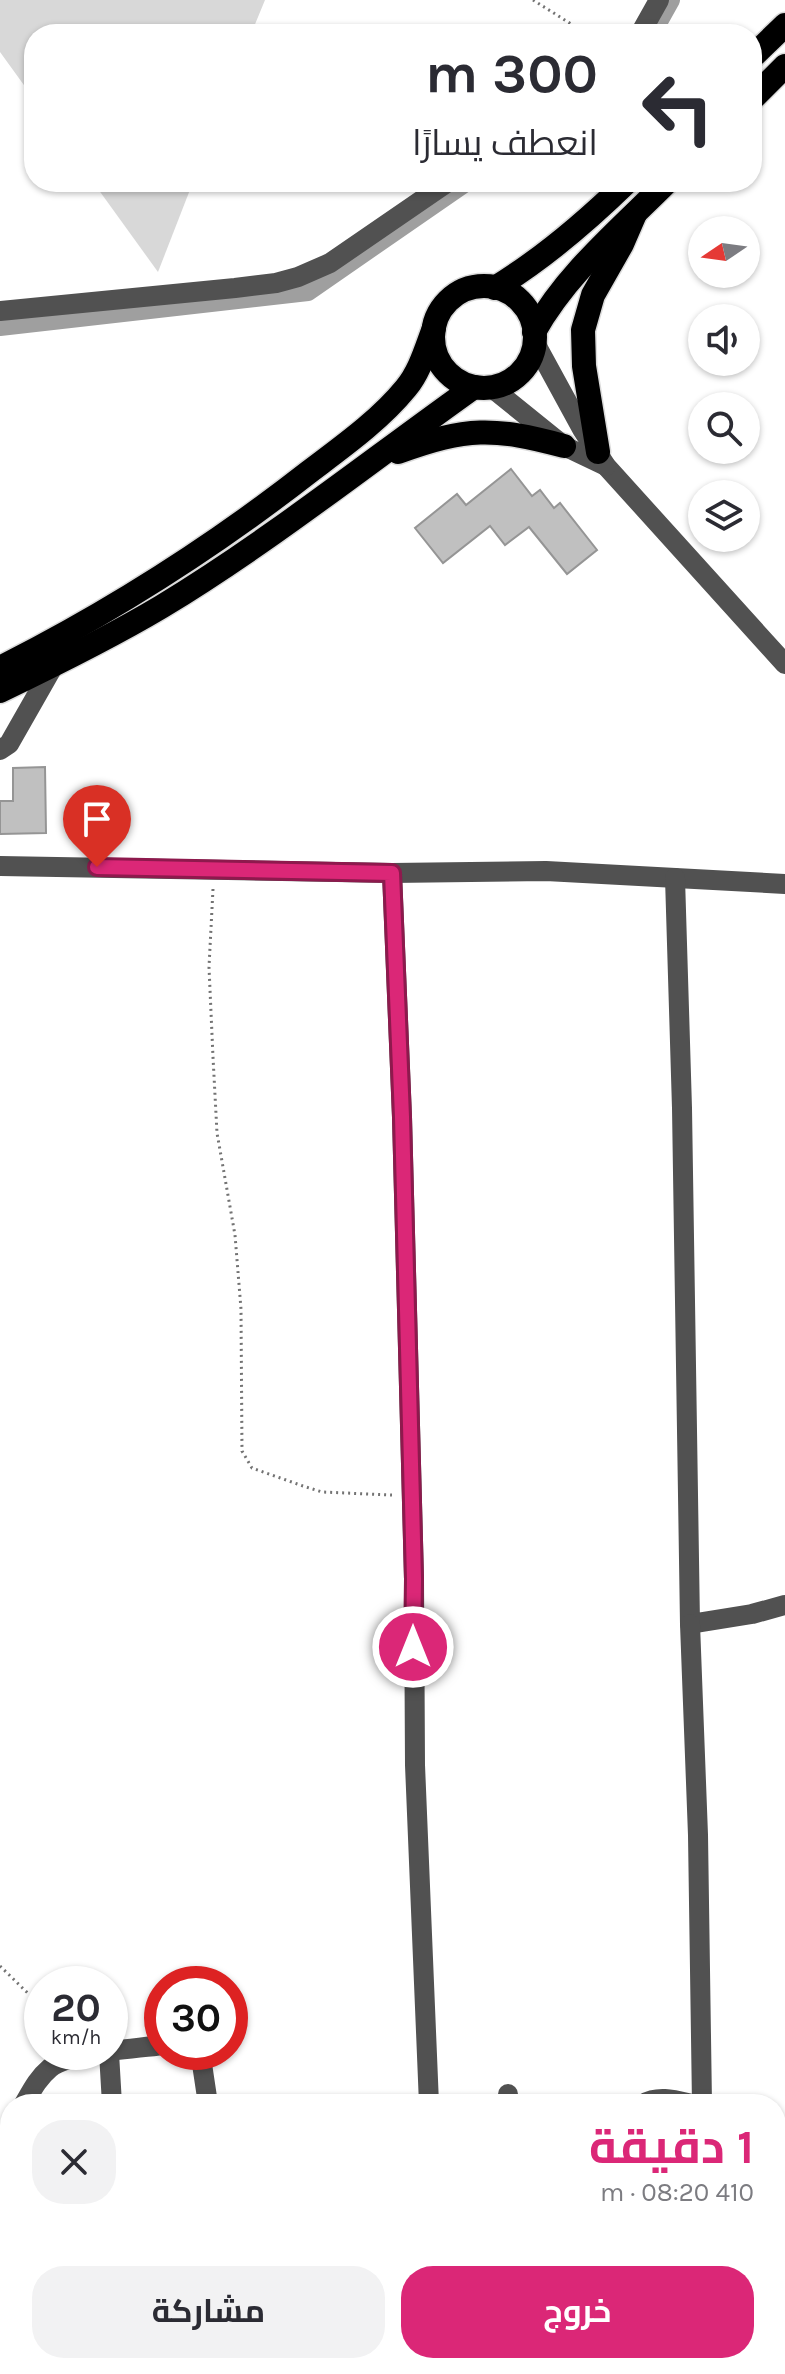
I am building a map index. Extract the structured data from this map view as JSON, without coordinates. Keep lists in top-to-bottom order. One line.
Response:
{"north":"left","page":{"turn":["300 m","انعطف يسارًا"],"speed":"20 km/h","limit":"30","heading":["1 دقيقة","410 m · 08:20"],"buttons":["خروج","مشاركة"]}}
